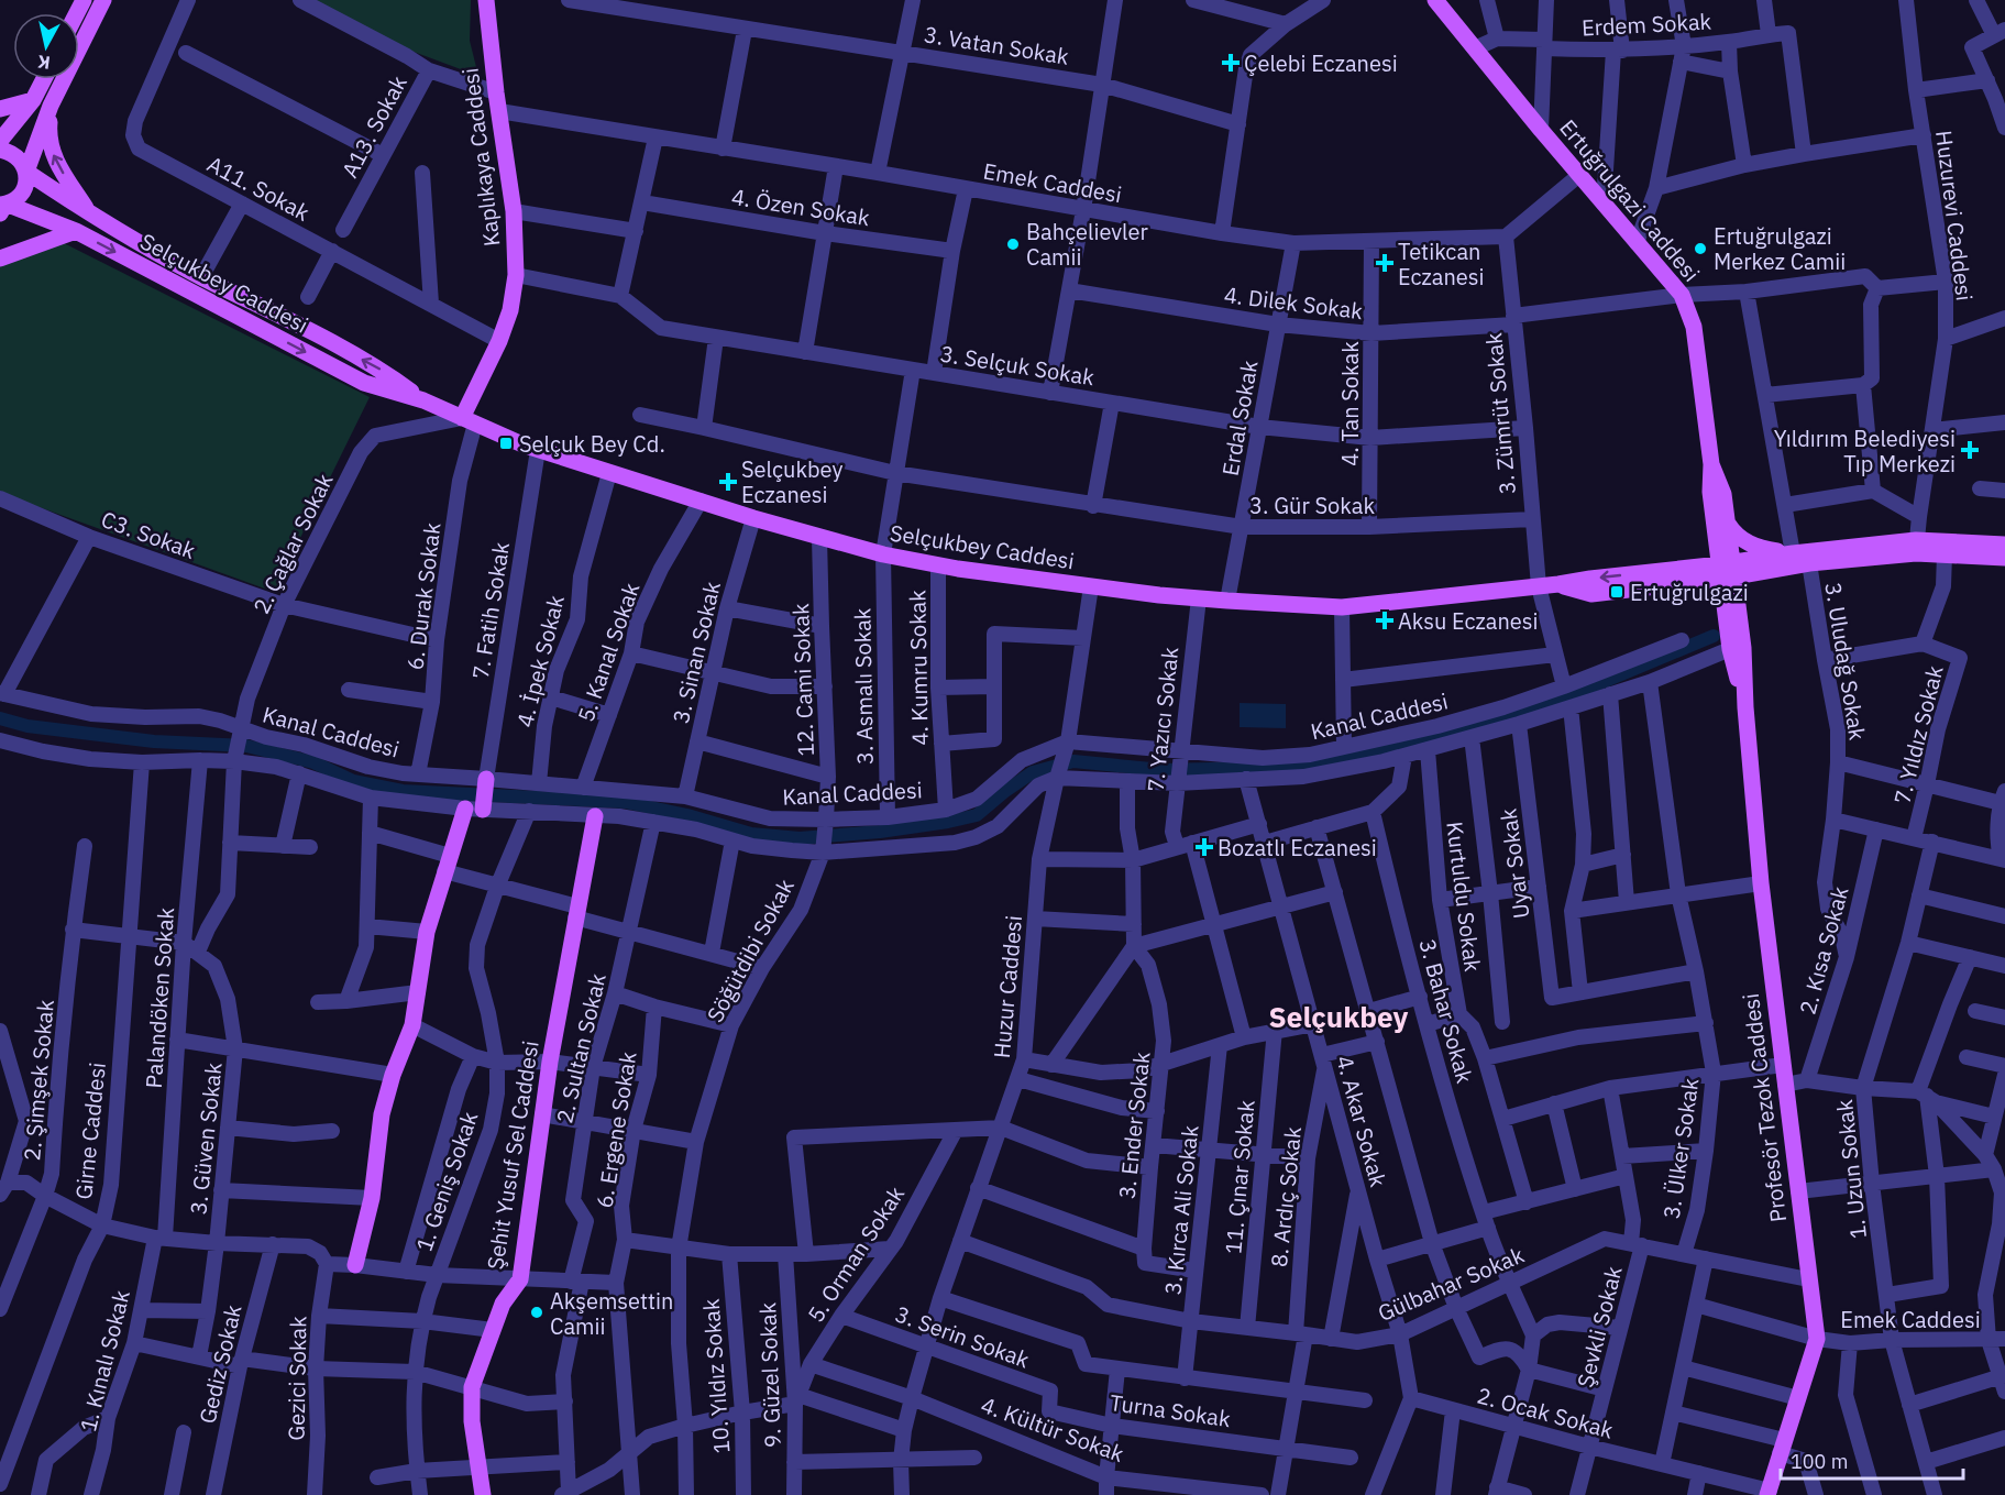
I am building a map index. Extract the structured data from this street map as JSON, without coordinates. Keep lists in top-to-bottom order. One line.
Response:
{"streets":{"main road":["Kaplıkaya Caddesi","Ertuğrulgazi Caddesi","Selçukbey Caddesi","Profesör Tezok Caddesi","Şehit Yusuf Sel Caddesi"],"street":["Erdem Sokak","3. Vatan Sokak","A13. Sokak","Emek Caddesi","A11. Sokak","4. Özen Sokak","Huzurevi Caddesi","4. Dilek Sokak","3. Selçuk Sokak","4. Tan Sokak","3. Zümrüt Sokak","Erdal Sokak","3. Gür Sokak","C3. Sokak","2. Çağlar Sokak","6. Durak Sokak","7. Fatih Sokak","5. Kanal Sokak","3. Sinan Sokak","4. İpek Sokak","3. Uludağ Sokak","4. Kumru Sokak","12. Cami Sokak","3. Asmalı Sokak","Kanal Caddesi","7. Yazıcı Sokak","7. Yıldız Sokak","Uyar Sokak","Kurtuldu Sokak","Söğütdibi Sokak","2. Kısa Sokak","Huzur Caddesi","Palandöken Sokak","3. Bahar Sokak","2. Sultan Sokak","2. Şimşek Sokak","4. Akar Sokak","3. Ender Sokak","6. Ergene Sokak","Girne Caddesi","3. Güven Sokak","3. Ülker Sokak","1. Uzun Sokak","11. Çınar Sokak","1. Geniş Sokak","8. Ardıç Sokak","3. Kırca Ali Sokak","5. Orman Sokak","Gülbahar Sokak","Şevkli Sokak","3. Serin Sokak","1. Kınalı Sokak","Gediz Sokak","9. Güzel Sokak","10. Yıldız Sokak","Gezici Sokak","Turna Sokak","2. Ocak Sokak","4. Kültür Sokak"]},"crossings":[["Erdem Sokak","Ertuğrulgazi Caddesi"],["A13. Sokak","Kaplıkaya Caddesi"],["Kaplıkaya Caddesi","Emek Caddesi"],["Kaplıkaya Caddesi","A11. Sokak"],["Kaplıkaya Caddesi","Selçukbey Caddesi"],["Kaplıkaya Caddesi","3. Selçuk Sokak"],["Kaplıkaya Caddesi","2. Çağlar Sokak"],["Kaplıkaya Caddesi","6. Durak Sokak"],["Emek Caddesi","4. Tan Sokak"],["Emek Caddesi","3. Zümrüt Sokak"],["Emek Caddesi","Erdal Sokak"],["Emek Caddesi","Profesör Tezok Caddesi"],["Emek Caddesi","1. Uzun Sokak"],["Ertuğrulgazi Caddesi","Selçukbey Caddesi"],["Ertuğrulgazi Caddesi","4. Dilek Sokak"],["Selçukbey Caddesi","3. Zümrüt Sokak"],["Selçukbey Caddesi","Erdal Sokak"],["Selçukbey Caddesi","2. Çağlar Sokak"],["Selçukbey Caddesi","6. Durak Sokak"],["Selçukbey Caddesi","7. Fatih Sokak"],["Selçukbey Caddesi","5. Kanal Sokak"],["Selçukbey Caddesi","3. Sinan Sokak"],["Selçukbey Caddesi","4. İpek Sokak"],["Selçukbey Caddesi","4. Kumru Sokak"],["Selçukbey Caddesi","12. Cami Sokak"],["Selçukbey Caddesi","3. Asmalı Sokak"],["Selçukbey Caddesi","7. Yazıcı Sokak"],["Selçukbey Caddesi","Huzur Caddesi"],["4. Dilek Sokak","4. Tan Sokak"],["4. Dilek Sokak","3. Zümrüt Sokak"],["4. Dilek Sokak","Erdal Sokak"],["3. Selçuk Sokak","4. Tan Sokak"],["3. Selçuk Sokak","3. Zümrüt Sokak"],["3. Selçuk Sokak","Erdal Sokak"],["3. Selçuk Sokak","3. Asmalı Sokak"],["4. Tan Sokak","3. Gür Sokak"],["3. Zümrüt Sokak","3. Gür Sokak"],["3. Zümrüt Sokak","Kanal Caddesi"],["Erdal Sokak","3. Gür Sokak"],["3. Gür Sokak","3. Asmalı Sokak"],["C3. Sokak","2. Çağlar Sokak"],["C3. Sokak","6. Durak Sokak"],["2. Çağlar Sokak","6. Durak Sokak"],["2. Çağlar Sokak","Kanal Caddesi"],["2. Çağlar Sokak","3. Güven Sokak"],["6. Durak Sokak","Kanal Caddesi"],["7. Fatih Sokak","Kanal Caddesi"],["5. Kanal Sokak","Kanal Caddesi"],["3. Sinan Sokak","Kanal Caddesi"],["4. İpek Sokak","Kanal Caddesi"],["3. Uludağ Sokak","2. Kısa Sokak"],["4. Kumru Sokak","Kanal Caddesi"],["12. Cami Sokak","Kanal Caddesi"],["12. Cami Sokak","Söğütdibi Sokak"],["3. Asmalı Sokak","Kanal Caddesi"],["Kanal Caddesi","7. Yazıcı Sokak"],["Kanal Caddesi","Uyar Sokak"],["Kanal Caddesi","Kurtuldu Sokak"],["Kanal Caddesi","Söğütdibi Sokak"],["Kanal Caddesi","Huzur Caddesi"],["Kanal Caddesi","Palandöken Sokak"],["Kanal Caddesi","2. Sultan Sokak"],["Kanal Caddesi","4. Akar Sokak"],["Kanal Caddesi","Girne Caddesi"],["Kanal Caddesi","3. Ülker Sokak"],["Kanal Caddesi","Şehit Yusuf Sel Caddesi"],["Kanal Caddesi","1. Geniş Sokak"],["Huzur Caddesi","Gülbahar Sokak"],["Huzur Caddesi","3. Serin Sokak"],["Huzur Caddesi","4. Kültür Sokak"],["Palandöken Sokak","3. Güven Sokak"],["Palandöken Sokak","1. Kınalı Sokak"],["3. Bahar Sokak","Gülbahar Sokak"],["Profesör Tezok Caddesi","Gülbahar Sokak"],["Profesör Tezok Caddesi","2. Ocak Sokak"],["4. Akar Sokak","8. Ardıç Sokak"],["4. Akar Sokak","Gülbahar Sokak"],["4. Akar Sokak","2. Ocak Sokak"],["3. Ülker Sokak","Gülbahar Sokak"],["11. Çınar Sokak","Gülbahar Sokak"],["8. Ardıç Sokak","Gülbahar Sokak"],["8. Ardıç Sokak","Turna Sokak"],["3. Kırca Ali Sokak","Gülbahar Sokak"],["5. Orman Sokak","3. Serin Sokak"],["5. Orman Sokak","9. Güzel Sokak"],["5. Orman Sokak","4. Kültür Sokak"],["Gülbahar Sokak","Şevkli Sokak"],["Şevkli Sokak","2. Ocak Sokak"],["3. Serin Sokak","Turna Sokak"]],"districts":["Selçukbey"],"places":{"health":["Çelebi Eczanesi","Tetikcan Eczanesi","Yıldırım Belediyesi Tıp Merkezi","Selçukbey Eczanesi","Aksu Eczanesi","Bozatlı Eczanesi"],"other":["Bahçelievler Camii","Ertuğrulgazi Merkez Camii","Akşemsettin Camii"],"transit":["Selçuk Bey Cd.","Ertuğrulgazi"]},"scale_bar":"100 m","north":"bottom"}
